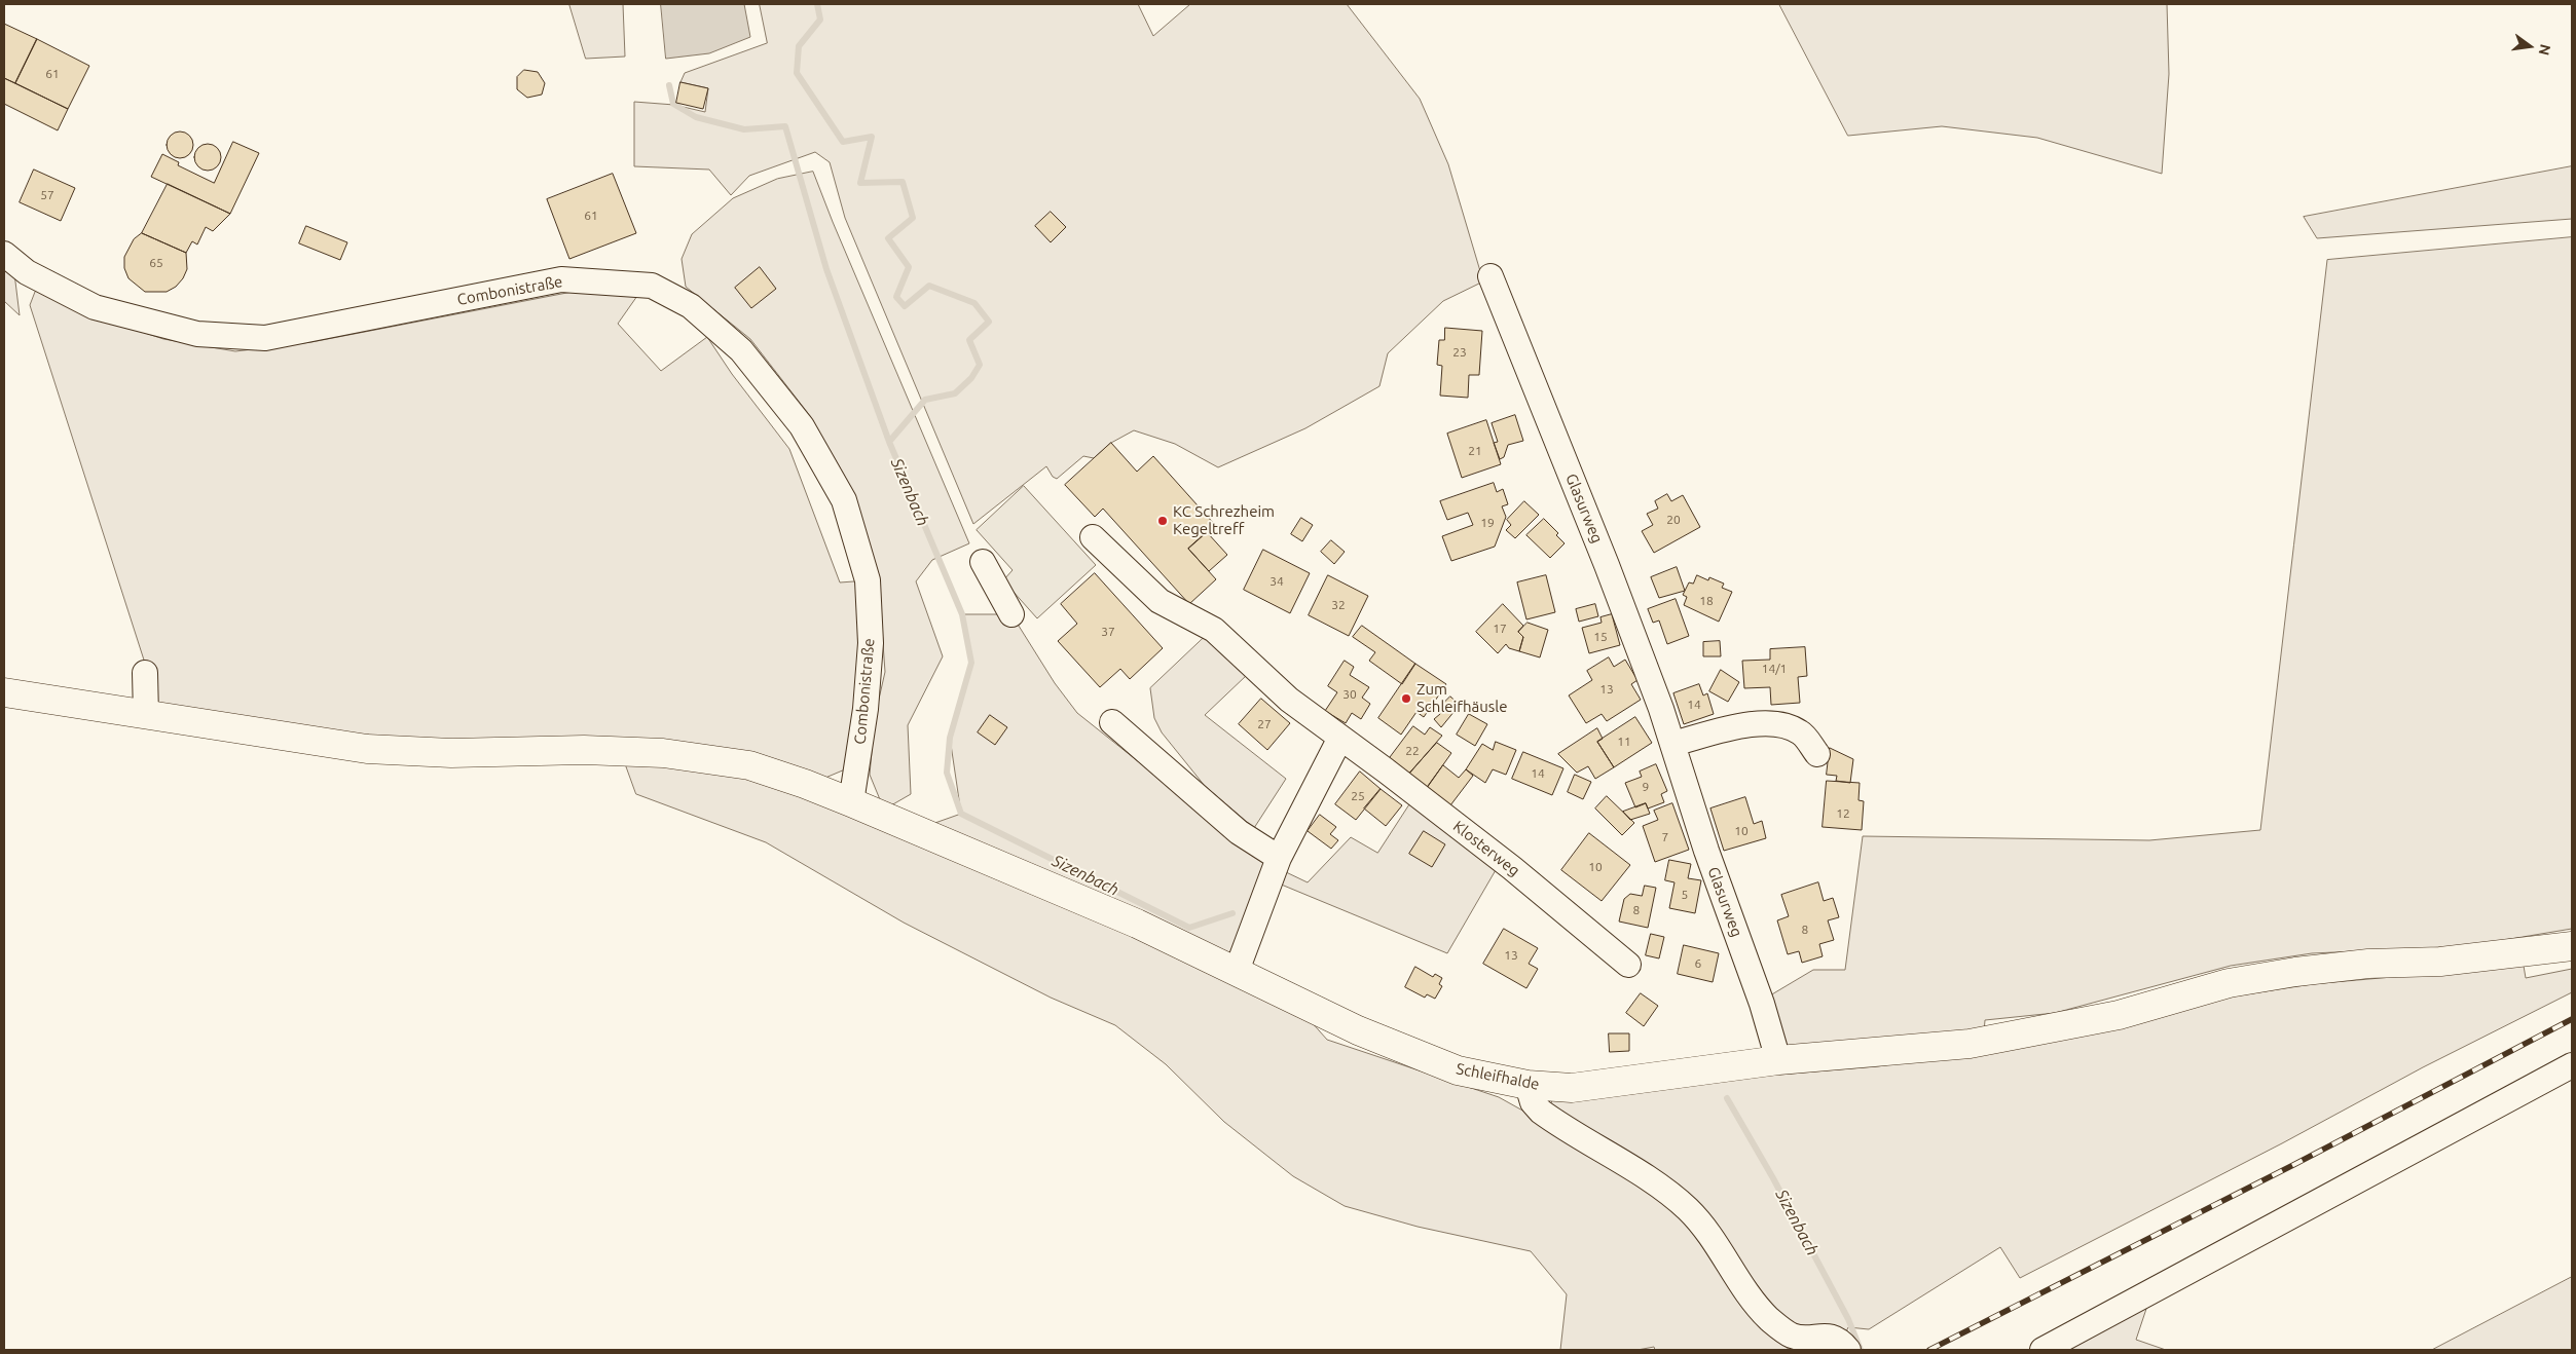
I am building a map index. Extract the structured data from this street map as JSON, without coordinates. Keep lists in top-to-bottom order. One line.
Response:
{"streets":{"main road":["Schleifhalde"],"street":["Combonistraße","Glasurweg","Klosterweg"]},"crossings":[["Combonistraße","Schleifhalde"],["Glasurweg","Schleifhalde"]],"water":["Sizenbach"],"places":["KC Schrezheim Kegeltreff","Zum Schleifhäusle"],"house_numbers":["61","57","61","65","23","21","20","19","34","18","32","17","37","15","14/1","13","30","14","27","11","22","14","9","25","12","10","7","10","5","8","8","13","6"],"north":"right"}
